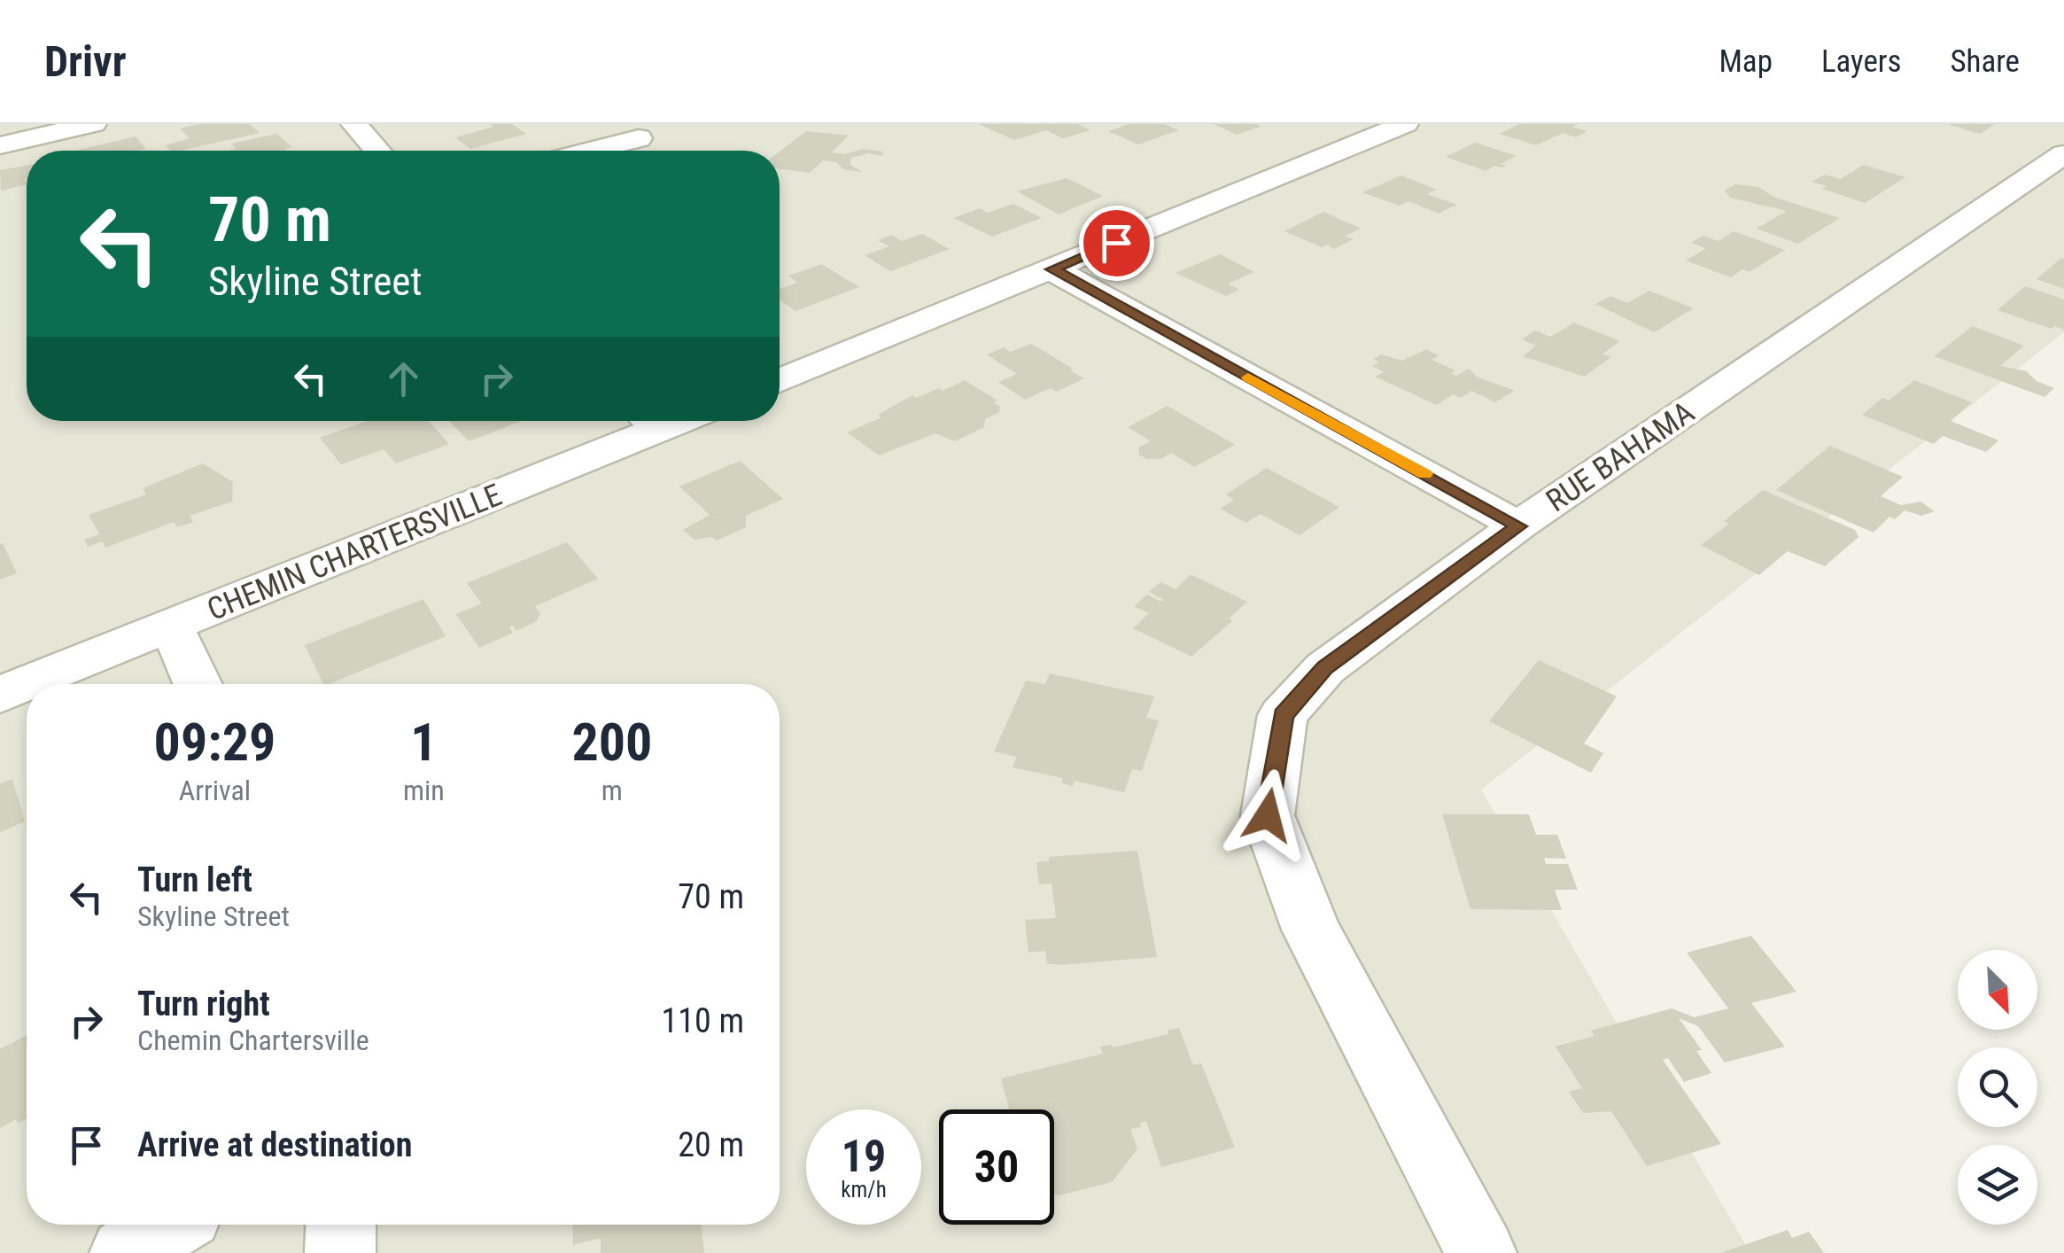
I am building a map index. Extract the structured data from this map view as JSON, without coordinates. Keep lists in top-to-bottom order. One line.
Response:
{"streets":{"street":["RUE BAHAMA","CHEMIN CHARTERSVILLE"]},"north":"bottom right","page":{"header":"Drivr","nav":["Map","Layers","Share"],"turn":["70 m","Skyline Street"],"eta":["09:29","Arrival","1","min","200","m"],"list":[{"name":"Turn left","note":"Skyline Street","value":"70 m"},{"name":"Turn right","note":"Chemin Chartersville","value":"110 m"},{"name":"Arrive at destination","value":"20 m"}],"speed":"19 km/h","limit":"30"}}
